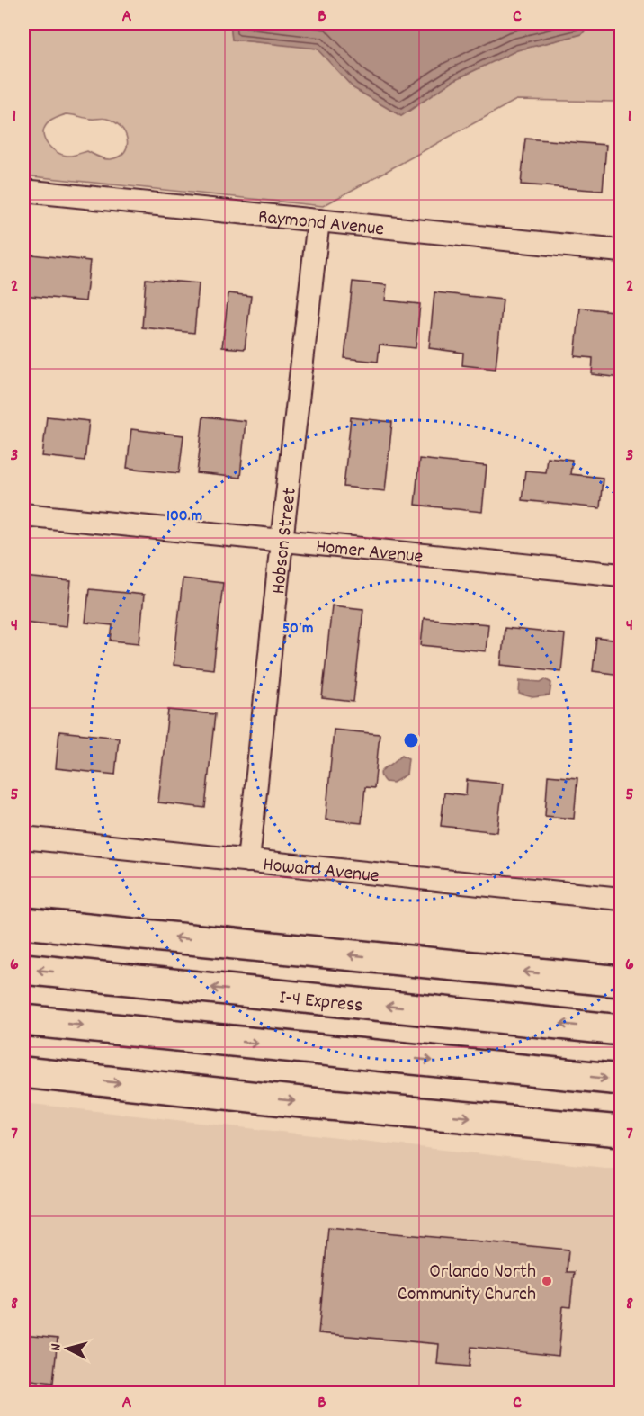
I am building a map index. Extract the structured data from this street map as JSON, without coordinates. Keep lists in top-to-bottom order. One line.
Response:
{"streets":{"highway":["I-4 Express"],"street":["Raymond Avenue","Hobson Street","Homer Avenue","Howard Avenue"]},"crossings":[["Raymond Avenue","Hobson Street"],["Hobson Street","Homer Avenue"],["Hobson Street","Howard Avenue"]],"places":["Orlando North Community Church"],"north":"left","grid":{"columns":["A","B","C"],"rows":["1","2","3","4","5","6","7","8"]},"rings":["100 m","50 m"]}
